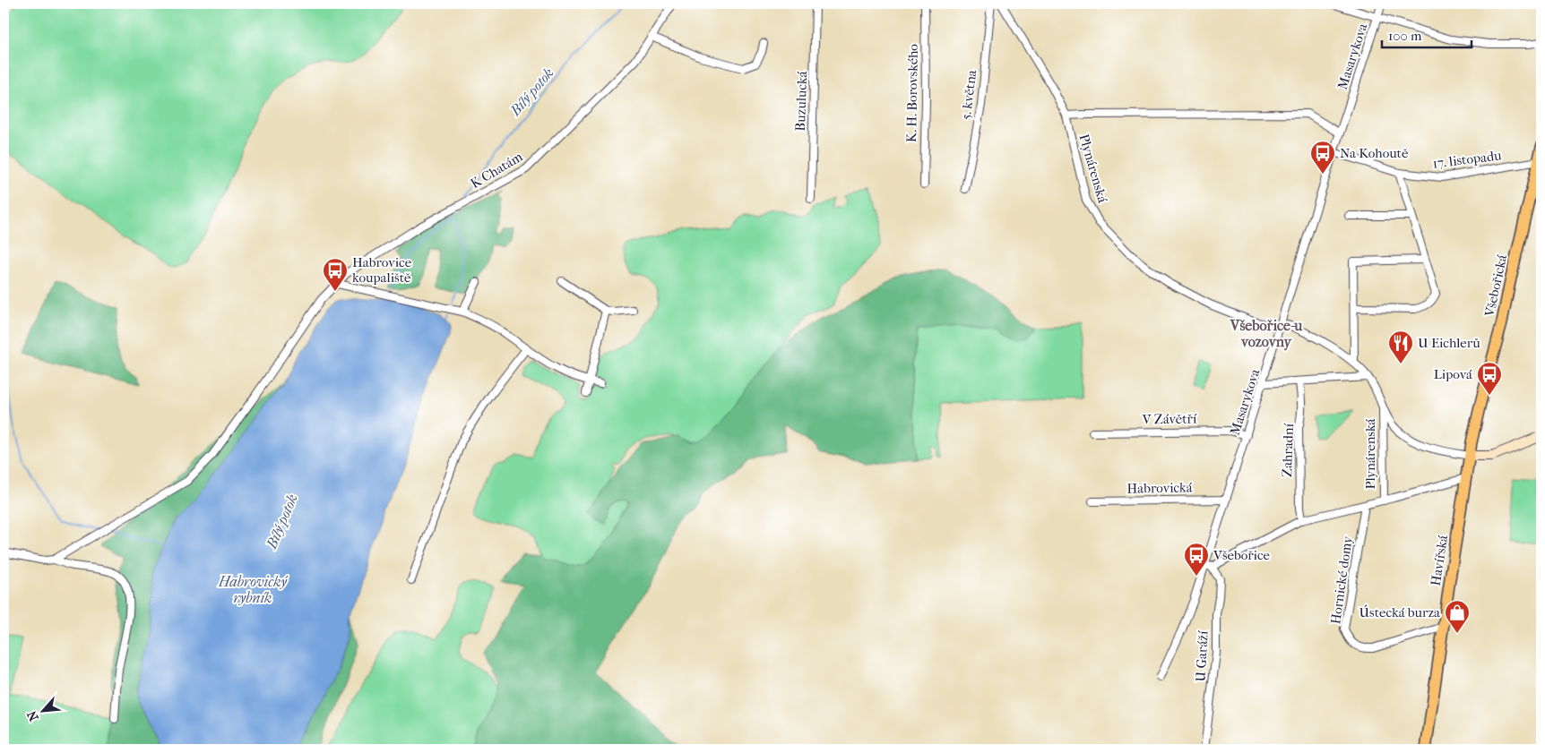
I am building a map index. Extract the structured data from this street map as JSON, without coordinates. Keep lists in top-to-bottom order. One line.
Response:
{"streets":{"main road":["Všebořická","Havířská"],"street":["Masarykova","K. H. Borovského","5. května","Buzulucká","17. listopadu","Plynárenská","K Chatám","V Závětří","Zahradní","Habrovická","Hornické domy","U Garáží"]},"crossings":[["Masarykova","17. listopadu"],["Masarykova","Plynárenská"],["Masarykova","V Závětří"],["Masarykova","Habrovická"],["Masarykova","U Garáží"],["17. listopadu","Všebořická"],["Plynárenská","Všebořická"],["Plynárenská","Havířská"],["Všebořická","Havířská"],["Havířská","Hornické domy"]],"districts":["Všebořice-u vozovny"],"water":["Bílý potok","Habrovický rybník"],"places":{"bus stop":["Na Kohoutě","Habrovice koupaliště","Lipová","Všebořice"],"restaurant":["U Eichlerů"],"shop":["Ústecká burza"]},"scale_bar":"100 m","north":"bottom left"}
